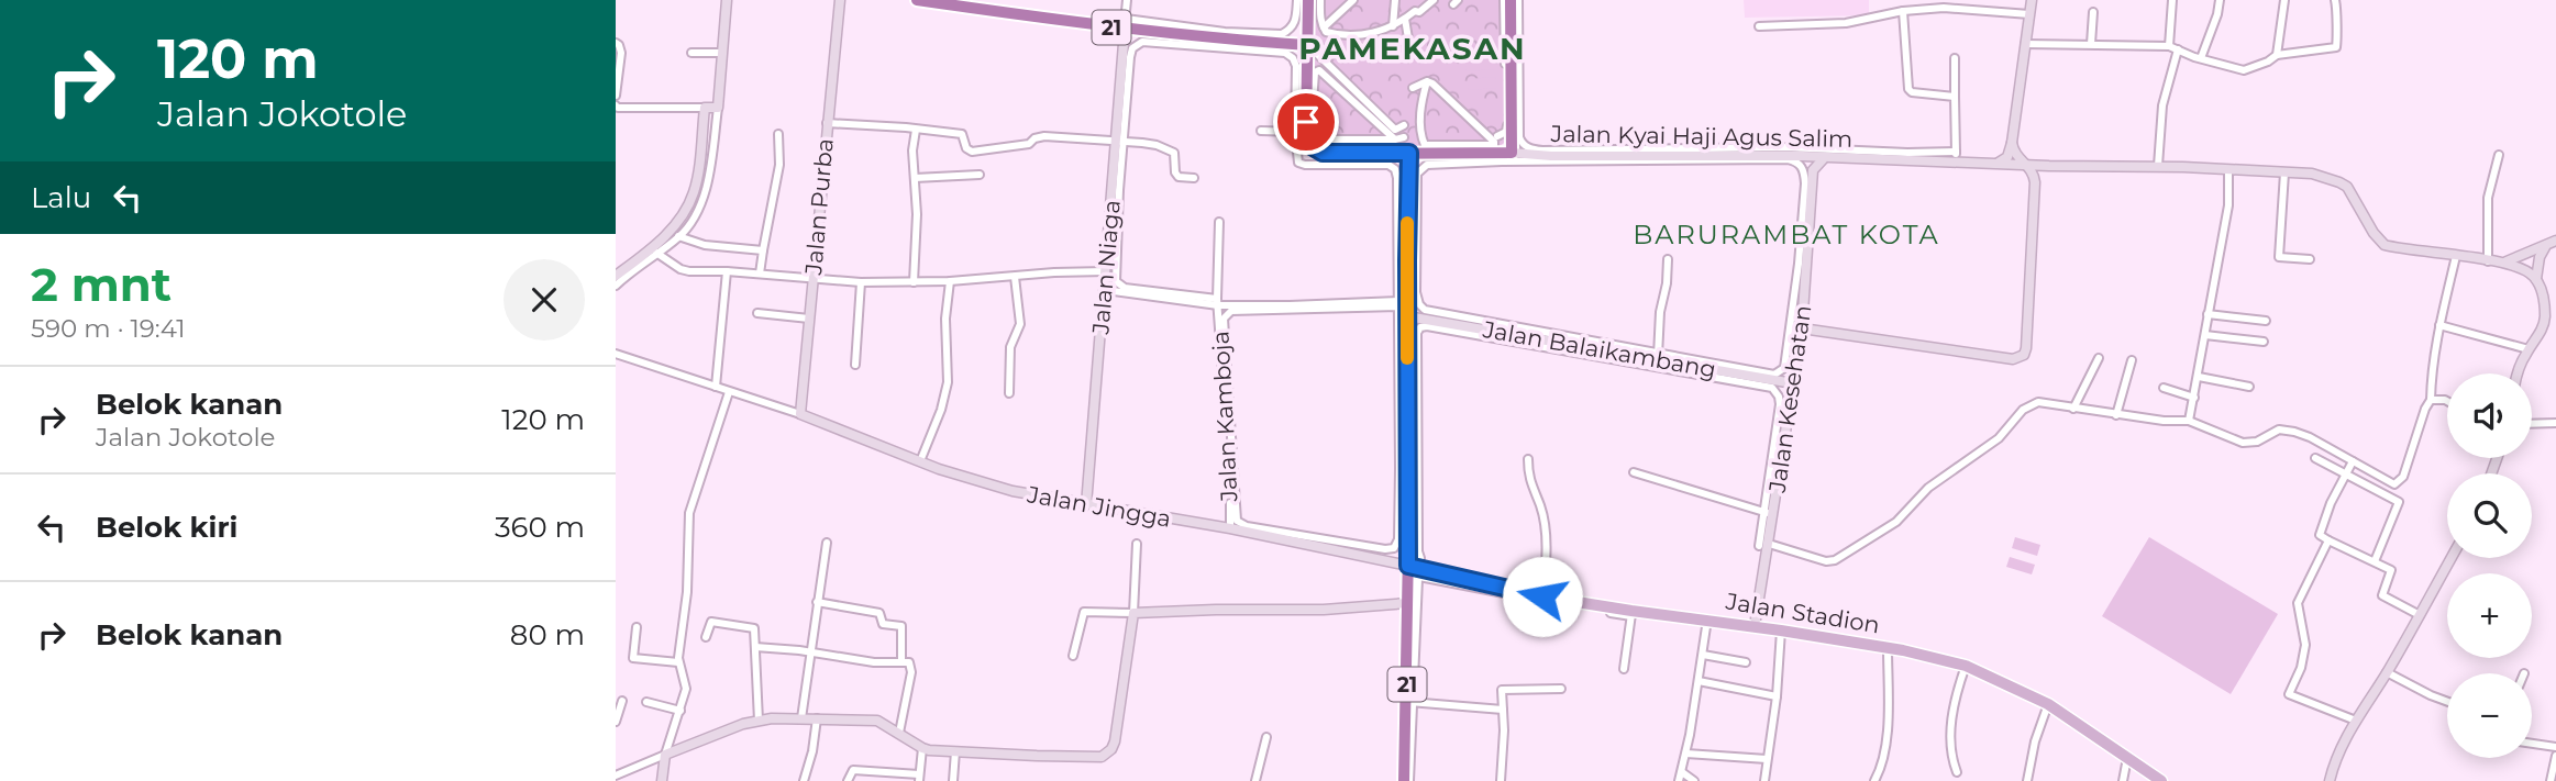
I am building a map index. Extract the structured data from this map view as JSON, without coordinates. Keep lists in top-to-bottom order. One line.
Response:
{"streets":{"highway":["21","Jalan Kyai Haji Agus Salim"],"main road":["Jalan Purba","Jalan Niaga","Jalan Balaikambang","Jalan Kesehatan","Jalan Jingga","Jalan Stadion"],"street":["Jalan Kamboja"]},"crossings":[["21","Jalan Kyai Haji Agus Salim"],["21","Jalan Niaga"],["21","Jalan Balaikambang"],["21","Jalan Jingga"],["21","Jalan Stadion"],["Jalan Purba","Jalan Jingga"],["Jalan Niaga","Jalan Jingga"],["Jalan Balaikambang","Jalan Kesehatan"],["Jalan Kesehatan","Jalan Stadion"],["Jalan Kamboja","Jalan Jingga"],["Jalan Jingga","Jalan Stadion"]],"districts":["PAMEKASAN","BARURAMBAT KOTA"],"page":{"turn":["120 m","Jalan Jokotole"],"then":"Lalu","heading":["2 mnt","590 m · 19:41"],"list":[{"name":"Belok kanan","note":"Jalan Jokotole","value":"120 m"},{"name":"Belok kiri","value":"360 m"},{"name":"Belok kanan","value":"80 m"}],"map_buttons":["+","−"]}}
